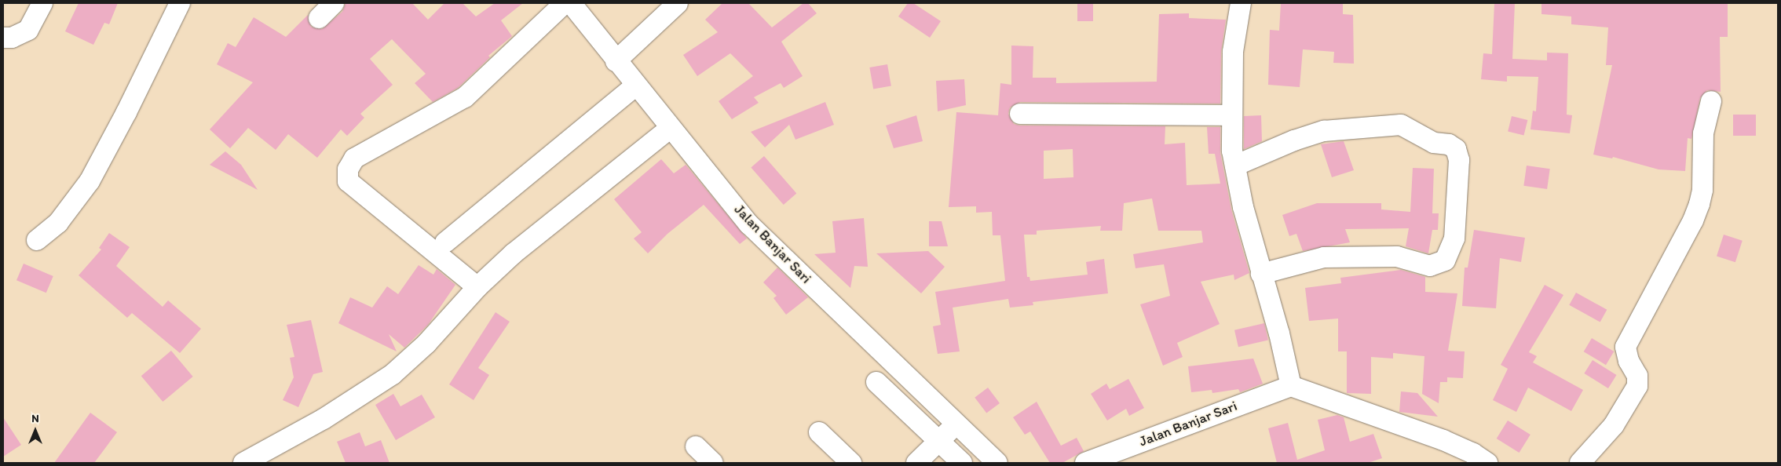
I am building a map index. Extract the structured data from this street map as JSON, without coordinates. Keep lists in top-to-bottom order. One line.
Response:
{"streets":{"street":["Jalan Banjar Sari"]},"north":"top"}
